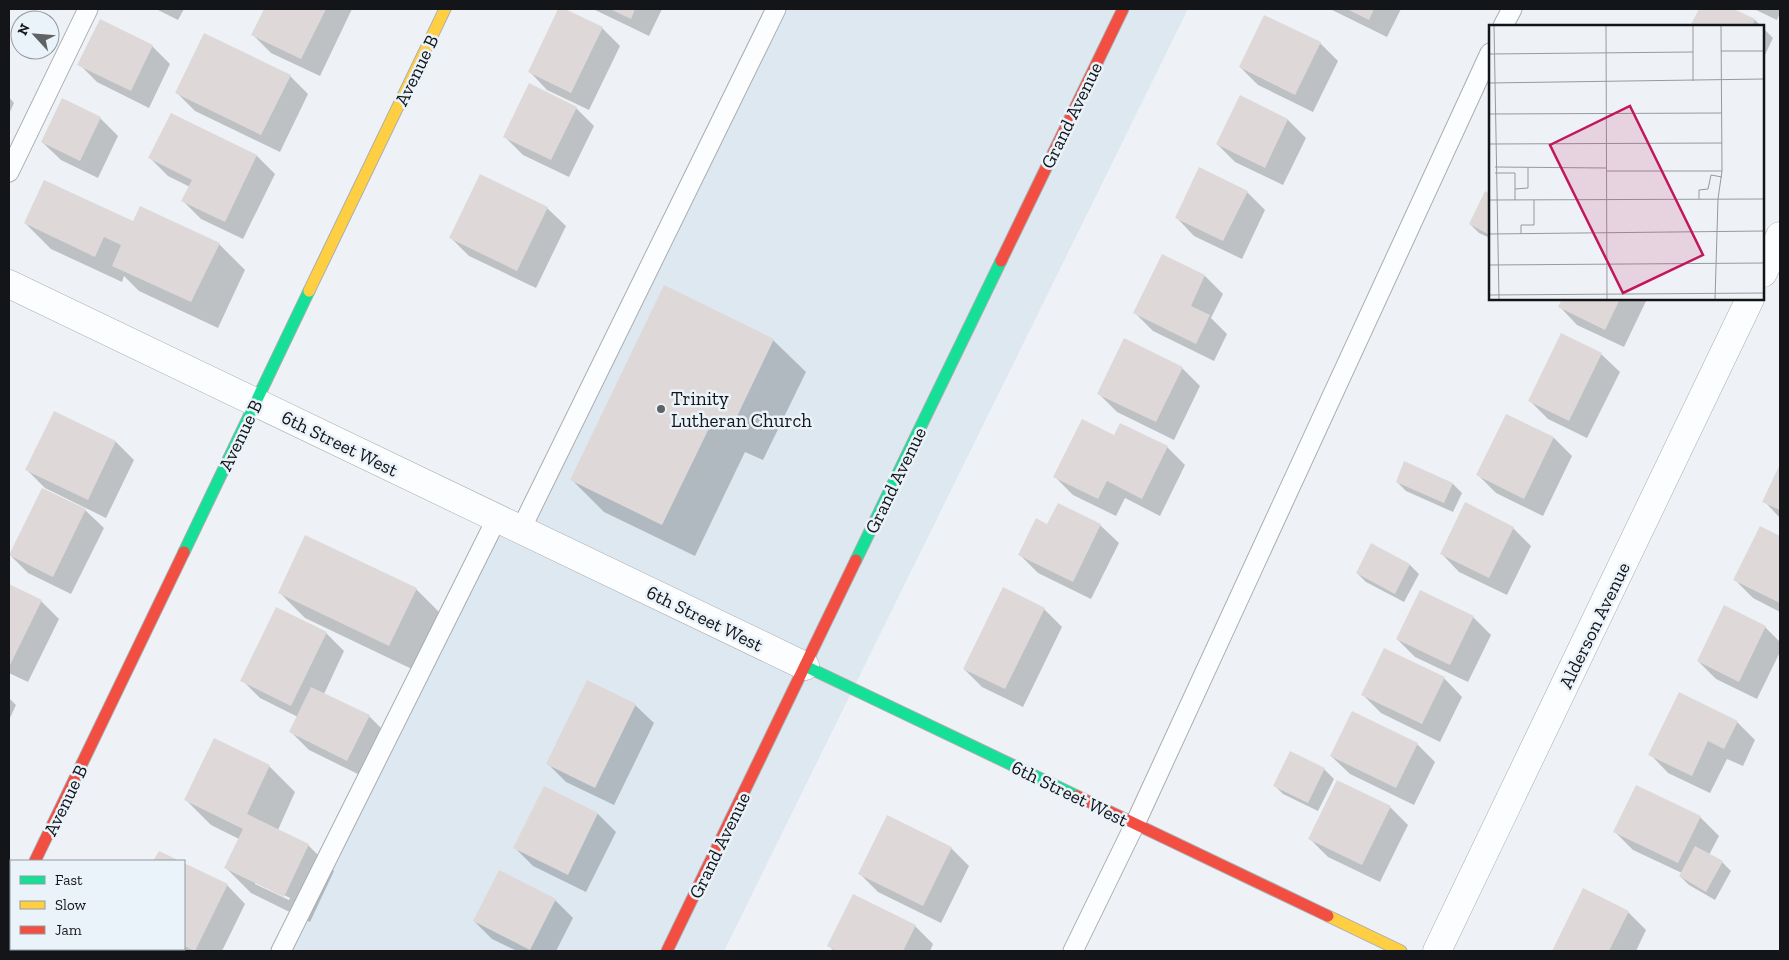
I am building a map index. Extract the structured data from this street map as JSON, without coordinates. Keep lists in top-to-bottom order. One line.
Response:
{"streets":{"street":["Avenue B","Grand Avenue","6th Street West","Alderson Avenue"]},"crossings":[["Avenue B","6th Street West"],["Grand Avenue","6th Street West"]],"places":["Trinity Lutheran Church"],"legend":["Fast","Slow","Jam"],"north":"top left"}
